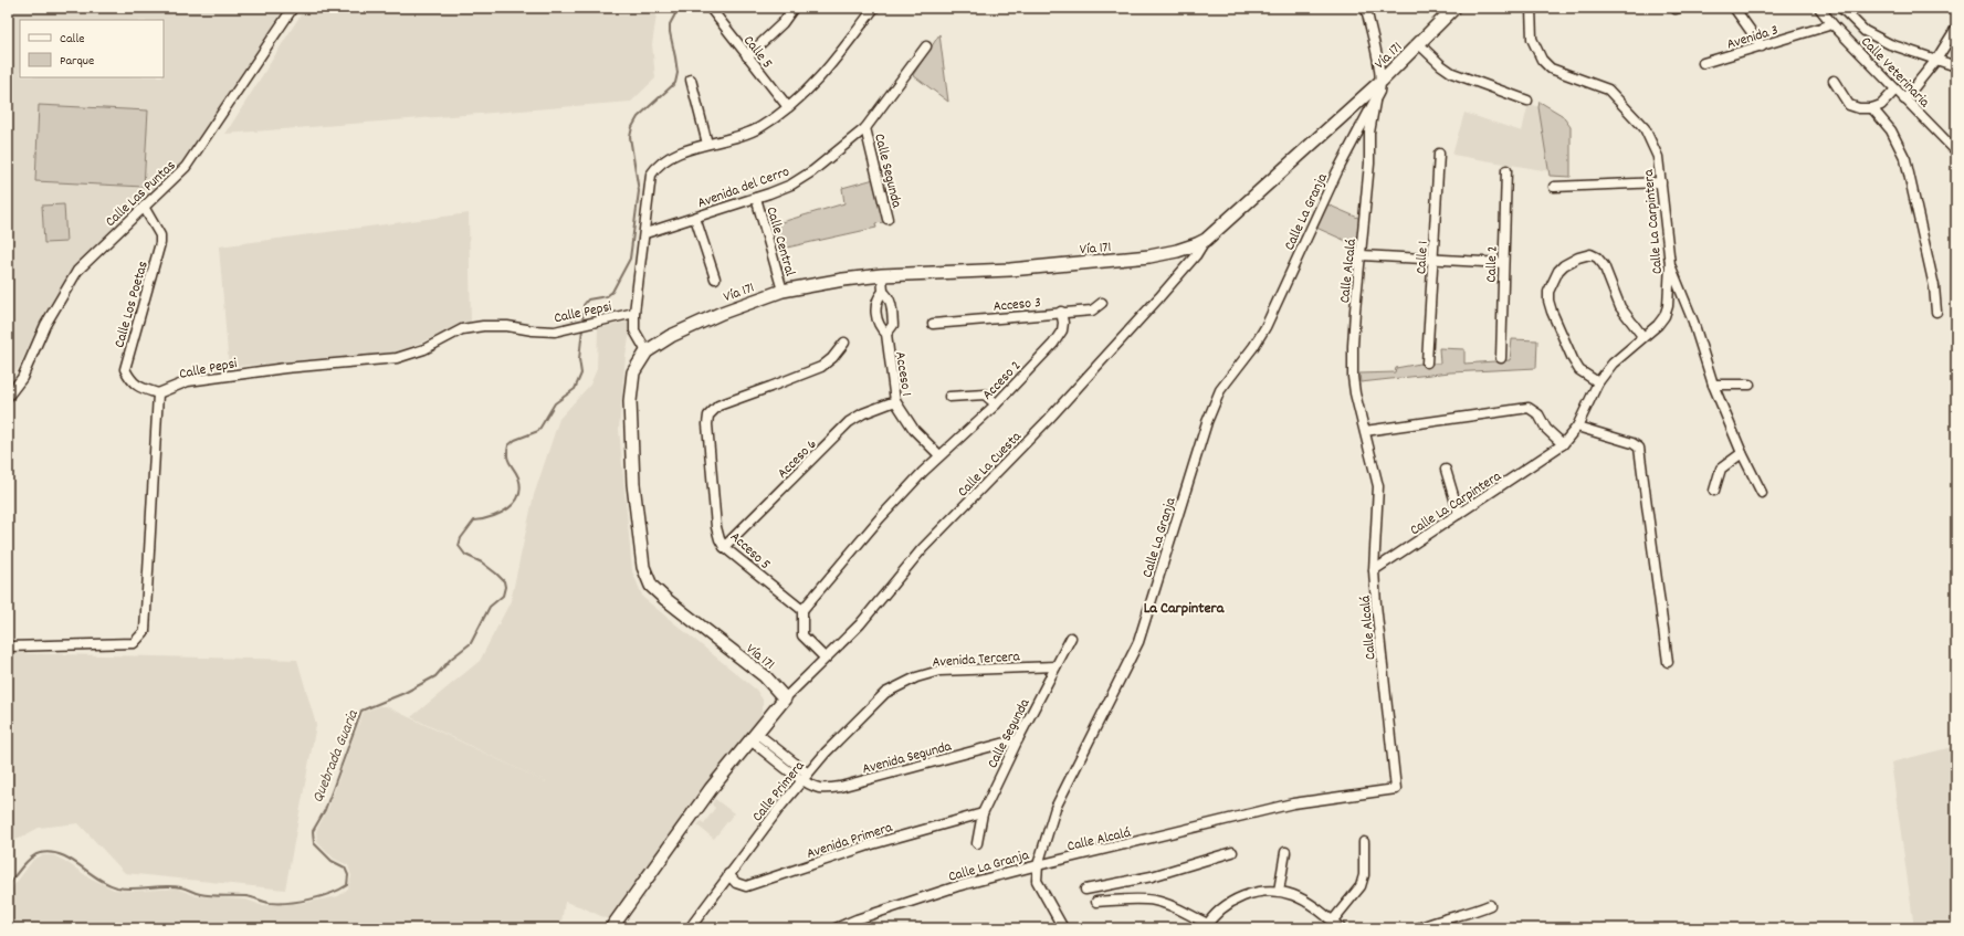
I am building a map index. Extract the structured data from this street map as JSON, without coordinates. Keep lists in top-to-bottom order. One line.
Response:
{"streets":{"main road":["Vía 171"],"street":["Avenida 3","Calle 5","Calle Veterinaria","Calle Segunda","Avenida del Cerro","Calle Las Puntas","Calle La Granja","Calle La Carpintera","Calle Central","Calle 1","Calle 2","Calle Alcalá","Acceso 3","Calle Los Poetas","Calle Pepsi","Acceso 1","Acceso 2","Acceso 6","Calle La Cuesta","Acceso 5","Avenida Tercera","Avenida Segunda","Calle Primera","Avenida Primera"]},"crossings":[["Avenida 3","Calle Veterinaria"],["Vía 171","Calle La Granja"],["Vía 171","Calle Central"],["Vía 171","Acceso 1"],["Vía 171","Calle La Cuesta"],["Calle Segunda","Avenida del Cerro"],["Calle Segunda","Avenida Tercera"],["Calle Segunda","Avenida Segunda"],["Calle Segunda","Avenida Primera"],["Avenida del Cerro","Calle Central"],["Calle Las Puntas","Calle Los Poetas"],["Calle La Granja","Calle Alcalá"],["Calle La Carpintera","Calle Alcalá"],["Acceso 3","Acceso 2"],["Calle Los Poetas","Calle Pepsi"],["Acceso 1","Acceso 2"],["Acceso 1","Acceso 6"],["Acceso 6","Acceso 5"],["Avenida Tercera","Calle Primera"],["Avenida Segunda","Calle Primera"],["Calle Primera","Avenida Primera"]],"districts":["La Carpintera"],"water":["Quebrada Guaria"],"legend":["Calle","Parque"]}
